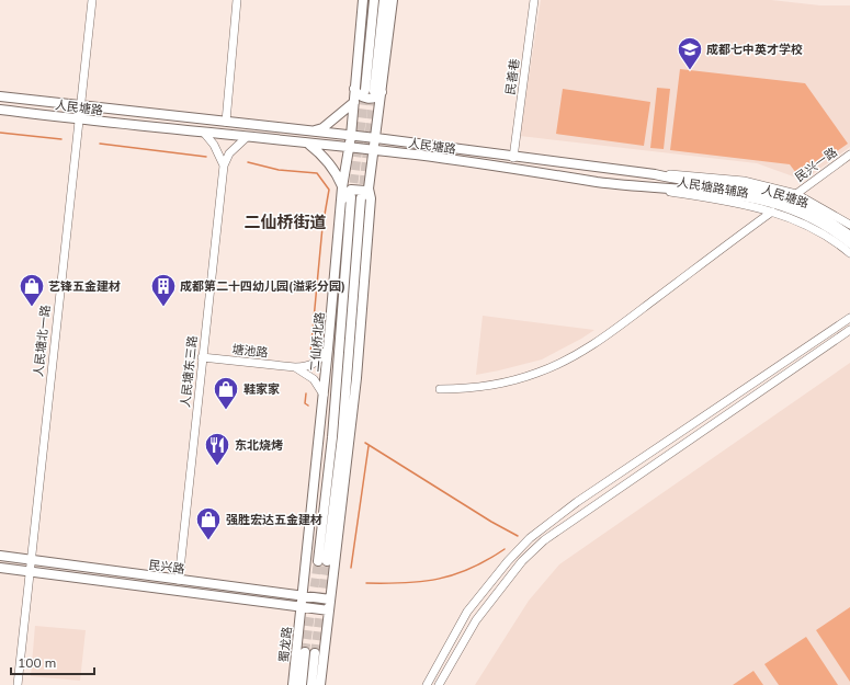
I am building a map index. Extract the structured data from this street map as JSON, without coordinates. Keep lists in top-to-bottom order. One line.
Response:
{"streets":{"main road":["人民塘路","二仙桥北路","民兴路","蜀龙路"],"street":["民善巷","民兴一路","人民塘路辅路","人民塘北一路","塘池路","人民塘东三路"]},"crossings":[["民善巷","人民塘路"],["人民塘路","人民塘路辅路"],["人民塘路","人民塘北一路"],["人民塘路","二仙桥北路"],["人民塘路","人民塘东三路"],["民兴一路","人民塘路辅路"],["人民塘北一路","民兴路"],["二仙桥北路","民兴路"],["二仙桥北路","蜀龙路"],["塘池路","人民塘东三路"],["人民塘东三路","民兴路"],["民兴路","蜀龙路"]],"districts":["二仙桥街道"],"places":{"school or university":["成都七中英才学校"],"shop":["艺锋五金建材","鞋家家","强胜宏达五金建材"],"building":["成都第二十四幼儿园(溢彩分园)"],"restaurant":["东北烧烤"]},"scale_bar":"100 m"}
